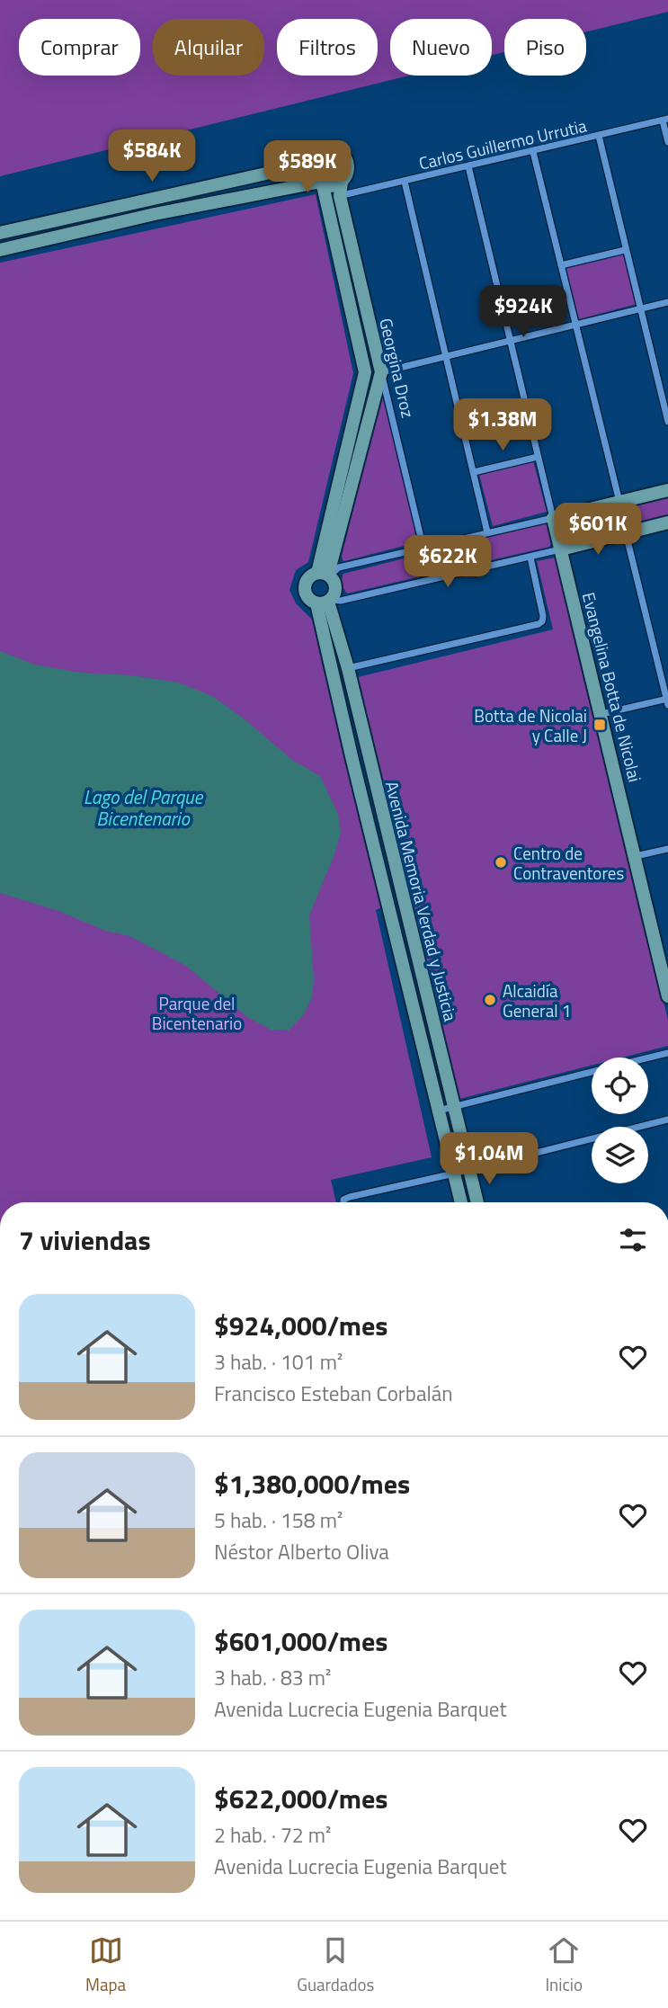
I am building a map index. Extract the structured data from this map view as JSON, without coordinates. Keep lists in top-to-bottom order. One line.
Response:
{"streets":{"street":["Carlos Guillermo Urrutia","Georgina Droz","Evangelina Botta de Nicolai","Avenida Memoria Verdad y Justicia"]},"crossings":[["Carlos Guillermo Urrutia","Georgina Droz"],["Carlos Guillermo Urrutia","Evangelina Botta de Nicolai"],["Georgina Droz","Avenida Memoria Verdad y Justicia"]],"water":["Lago del Parque Bicentenario"],"parks":["Parque del Bicentenario"],"places":{"transit":["Botta de Nicolai y Calle J"],"other":["Centro de Contraventores","Alcaidía General 1"]},"page":{"chip":["Comprar","Alquilar","Filtros","Nuevo","Piso"],"price":["$584K","$589K","$924K","$1.38M","$601K","$622K","$1.04M"],"heading":"7 viviendas","list":[{"name":"$924,000/mes","note":"3 hab. · 101 m² · Francisco Esteban Corbalán"},{"name":"$1,380,000/mes","note":"5 hab. · 158 m² · Néstor Alberto Oliva"},{"name":"$601,000/mes","note":"3 hab. · 83 m² · Avenida Lucrecia Eugenia Barquet"},{"name":"$622,000/mes","note":"2 hab. · 72 m² · Avenida Lucrecia Eugenia Barquet"}],"tabs":["Mapa","Guardados","Inicio"]}}
